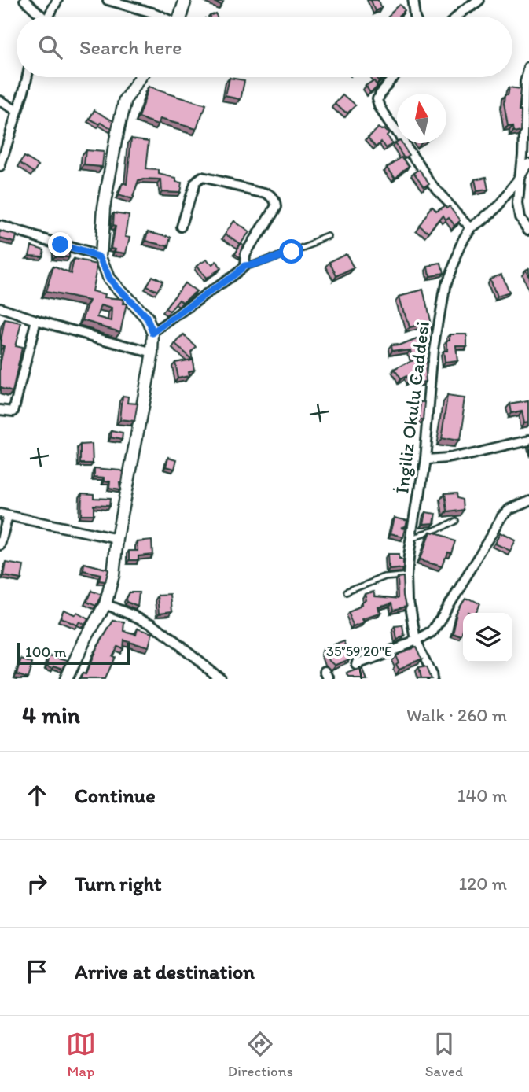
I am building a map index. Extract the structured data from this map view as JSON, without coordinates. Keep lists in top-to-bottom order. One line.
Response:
{"streets":{"street":["İngiliz Okulu Caddesi"]},"scale_bar":"100 m","north":"top","page":{"search":"Search here","scale":"100 m","heading":["4 min","Walk · 260 m"],"list":[["Continue","140 m"],["Turn right","120 m"],"Arrive at destination"],"nav":["Map","Directions","Saved"]},"coordinates":["35°59'20\"E"]}
